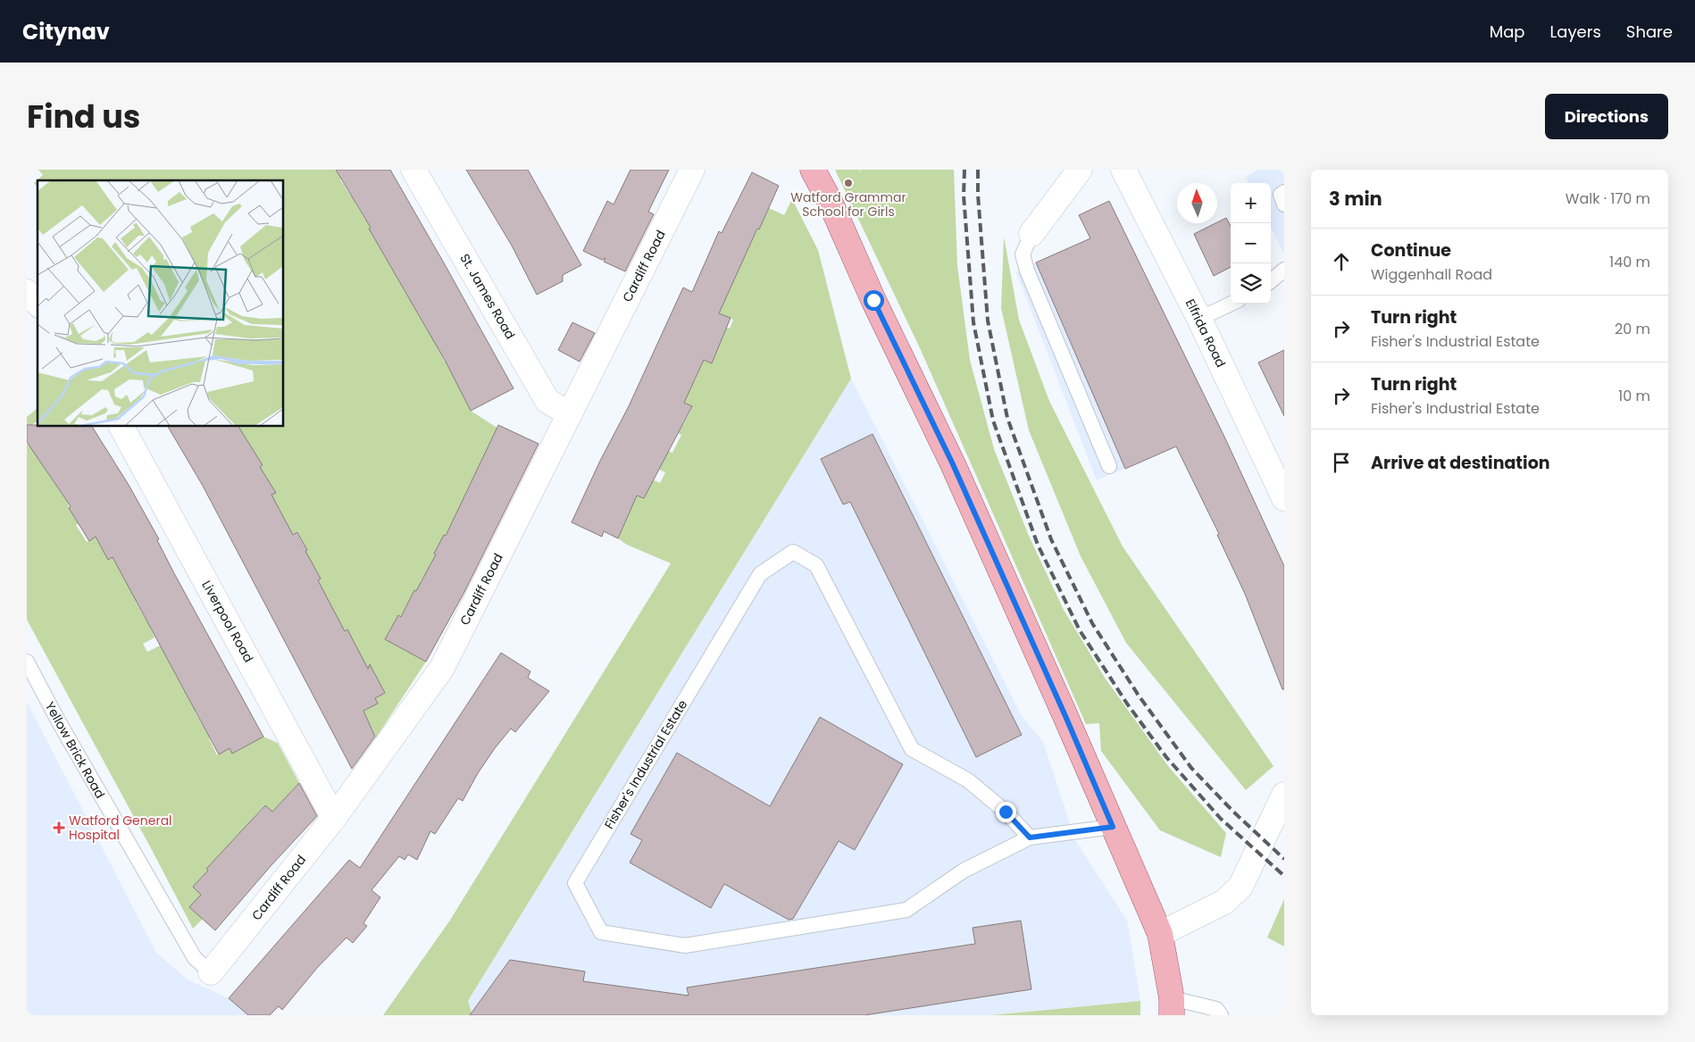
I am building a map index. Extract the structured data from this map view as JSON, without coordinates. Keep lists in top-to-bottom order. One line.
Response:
{"streets":{"street":["Cardiff Road","St. James Road","Elfrida Road","Liverpool Road"],"lane":["Yellow Brick Road","Fisher's Industrial Estate"]},"crossings":[["Cardiff Road","St. James Road"],["Cardiff Road","Liverpool Road"],["Cardiff Road","Yellow Brick Road"]],"places":{"other":["Watford Grammar School for Girls"],"health":["Watford General Hospital"]},"north":"top","page":{"header":"Citynav","nav":["Map","Layers","Share"],"title":"Find us","buttons":"Directions","heading":["3 min","Walk · 170 m"],"map_buttons":["+","−"],"list":[["Continue","Wiggenhall Road","140 m"],["Turn right","Fisher's Industrial Estate","20 m"],["Turn right","Fisher's Industrial Estate","10 m"],"Arrive at destination"]}}
